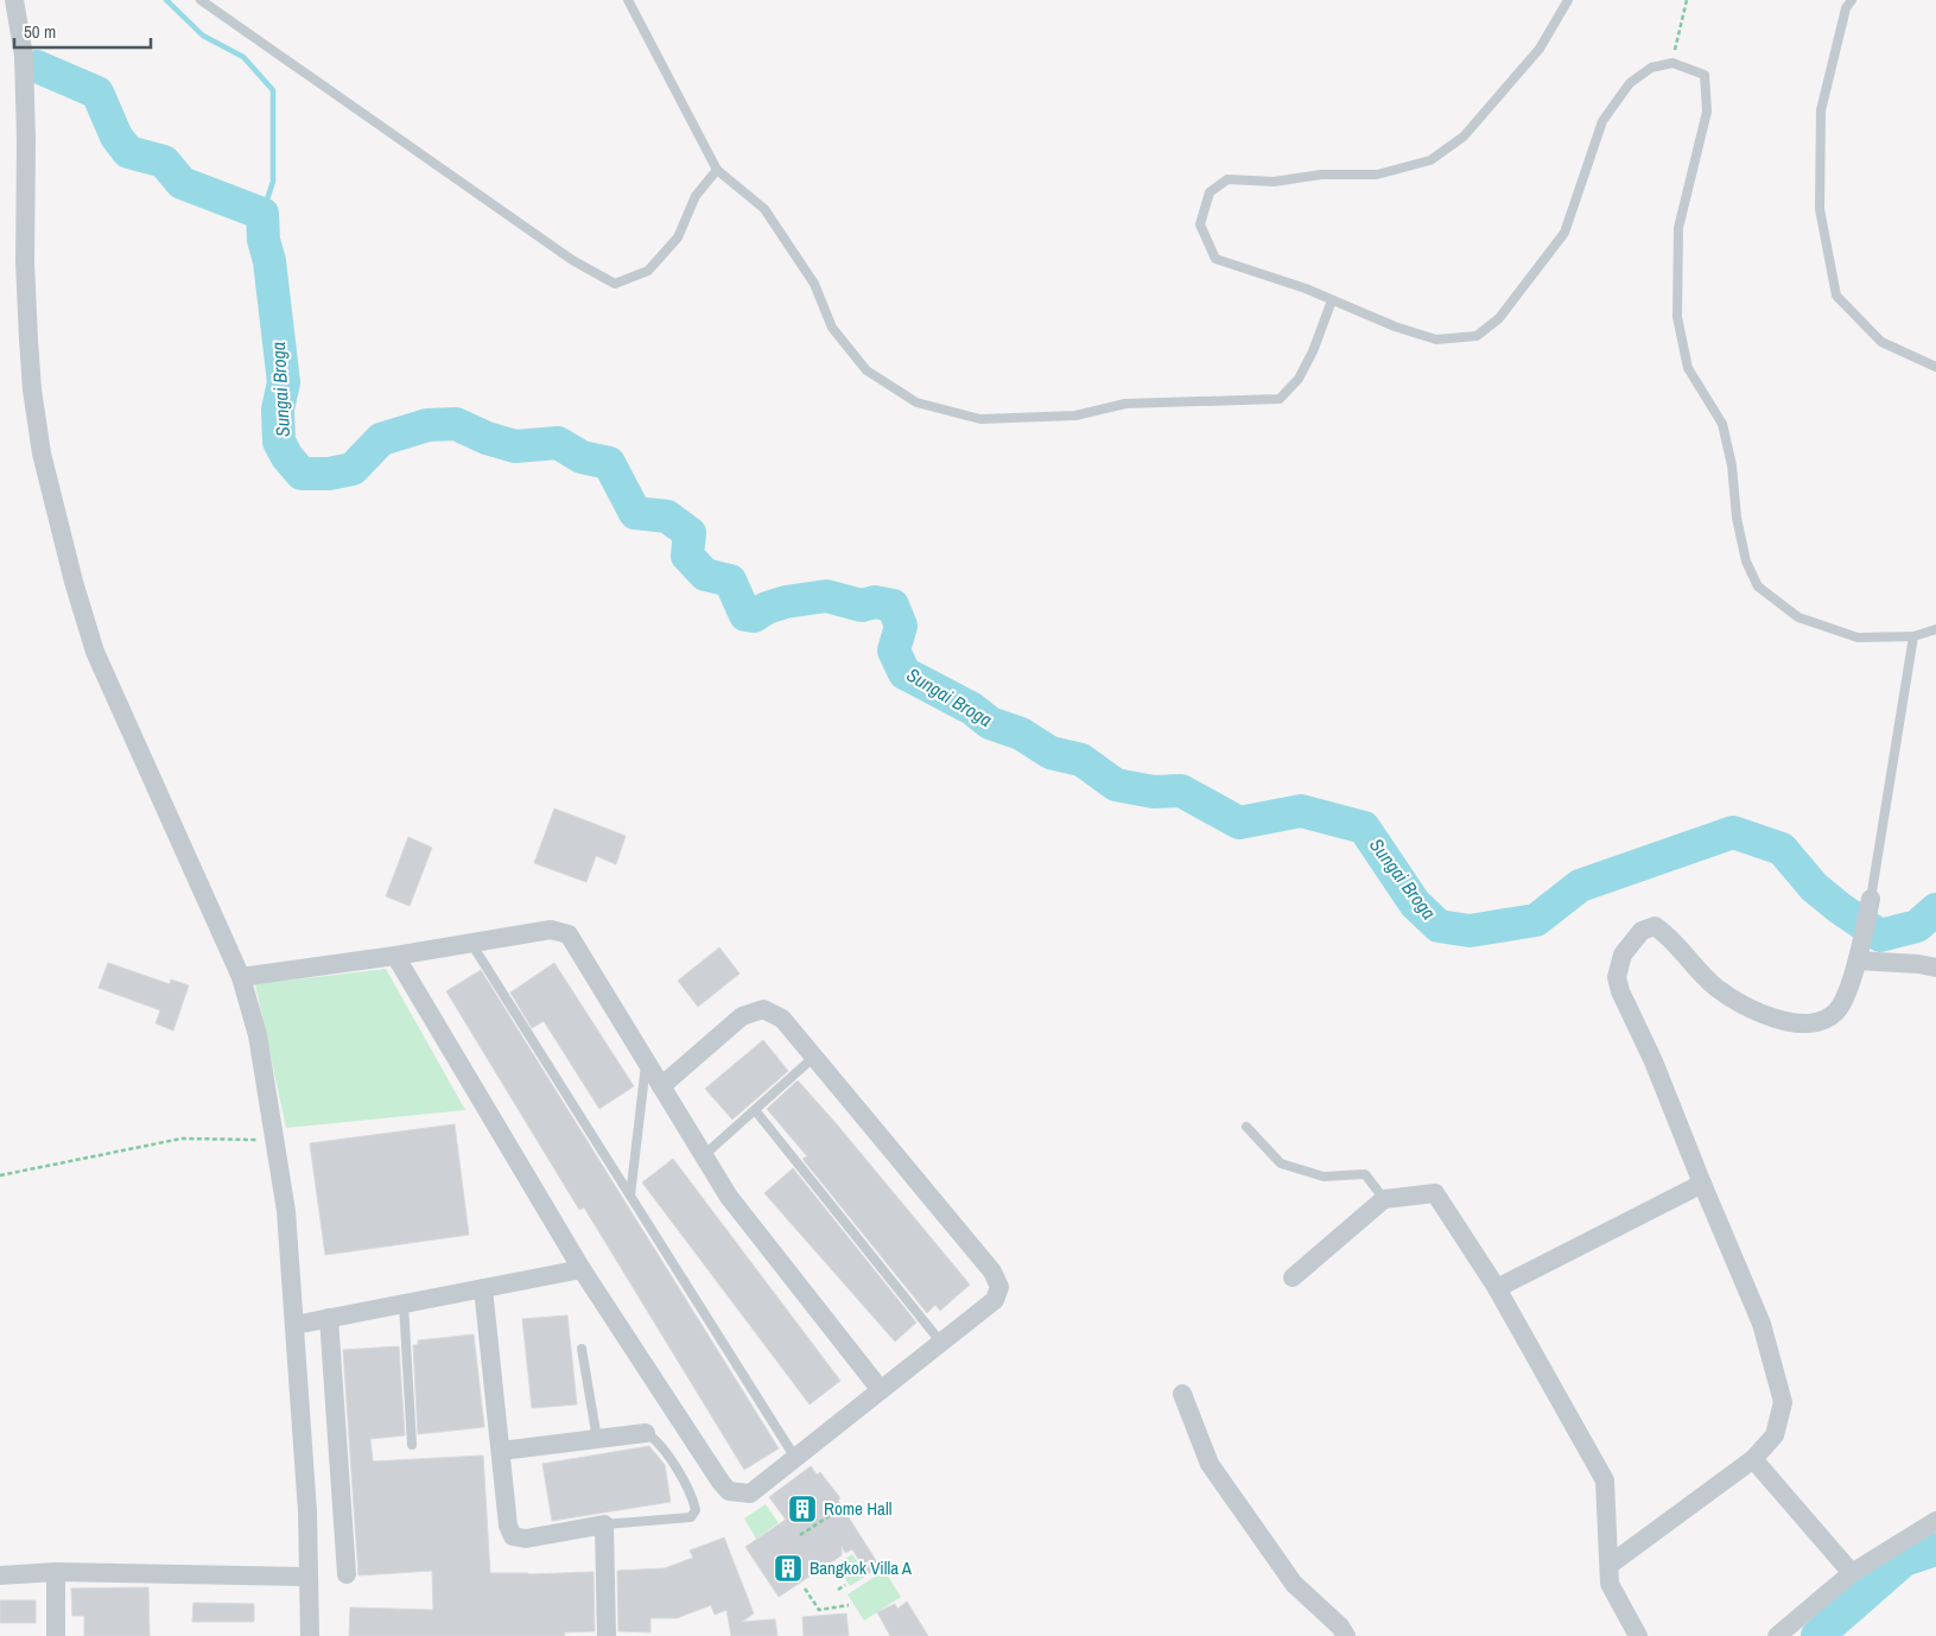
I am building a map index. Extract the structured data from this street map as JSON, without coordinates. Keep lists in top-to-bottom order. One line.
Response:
{"water":["Sungai Broga"],"places":{"building":["Rome Hall","Bangkok Villa A"]},"scale_bar":"50 m"}
